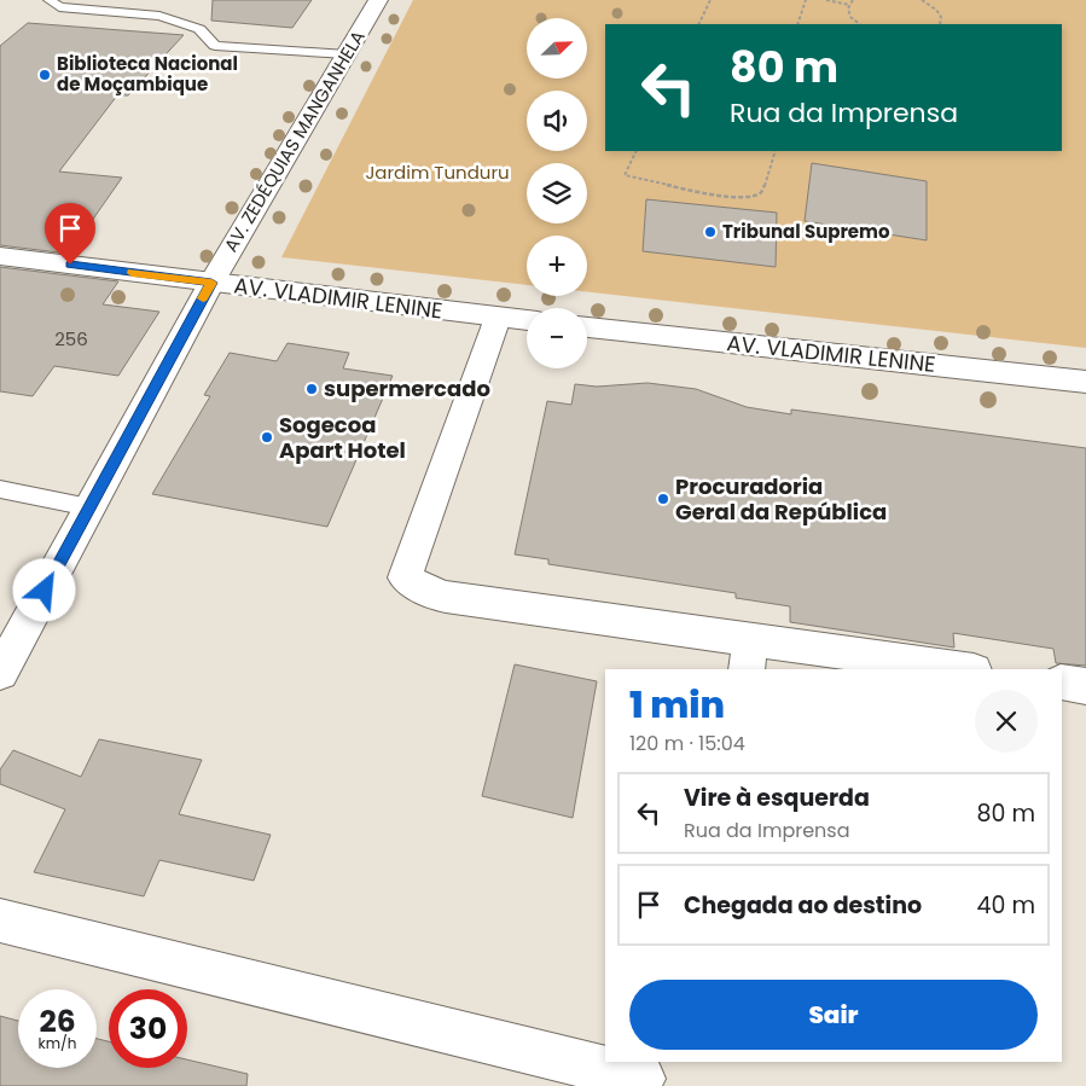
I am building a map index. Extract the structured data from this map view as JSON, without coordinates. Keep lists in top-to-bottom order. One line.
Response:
{"streets":{"street":["AV. ZEDÉQUIAS MANGANHELA","AV. VLADIMIR LENINE"]},"crossings":[["AV. ZEDÉQUIAS MANGANHELA","AV. VLADIMIR LENINE"]],"parks":["Jardim Tunduru"],"places":["Biblioteca Nacional de Moçambique","Tribunal Supremo","supermercado","Sogecoa Apart Hotel","Procuradoria Geral da República"],"house_numbers":["256"],"north":"top right","page":{"map_buttons":["+","−"],"turn":["80 m","Rua da Imprensa"],"heading":["1 min","120 m · 15:04"],"list":[{"name":"Vire à esquerda","note":"Rua da Imprensa","value":"80 m"},{"name":"Chegada ao destino","value":"40 m"}],"buttons":"Sair","speed":"26 km/h","limit":"30"}}
